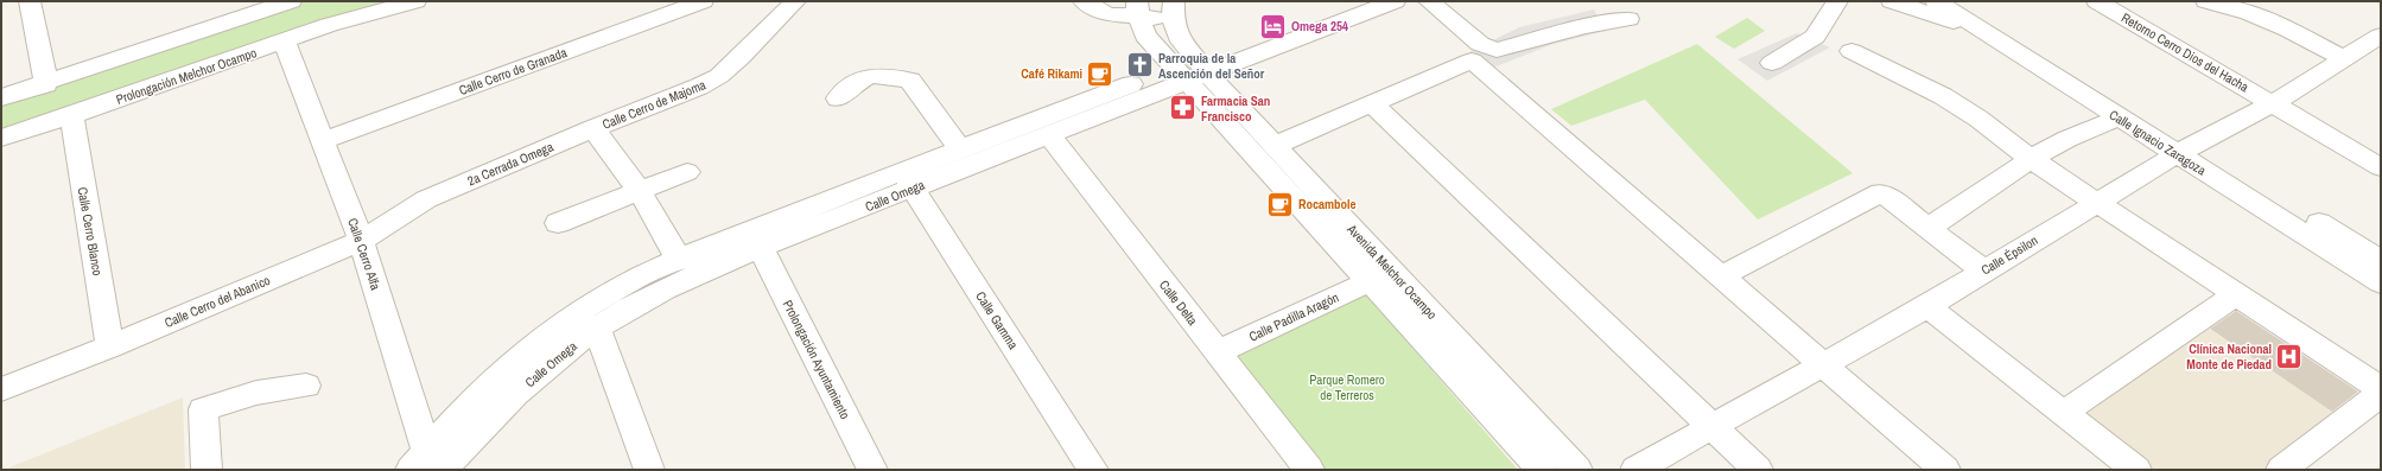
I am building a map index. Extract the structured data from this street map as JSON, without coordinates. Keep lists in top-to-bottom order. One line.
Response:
{"streets":{"street":["Retorno Cerro Dios del Hacha","Calle Cerro de Granada","Prolongación Melchor Ocampo","Calle Cerro de Majoma","Calle Ignacio Zaragoza","2a Cerrada Omega","Calle Omega","Calle Cerro Blanco","Calle Cerro Alfa","Calle Épsilon","Avenida Melchor Ocampo","Calle Cerro del Abanico","Calle Delta","Calle Padilla Aragón","Calle Gamma","Prolongación Ayuntamiento"]},"crossings":[["Retorno Cerro Dios del Hacha","Calle Épsilon"],["Calle Cerro de Granada","Calle Cerro Alfa"],["Prolongación Melchor Ocampo","Calle Cerro Blanco"],["Prolongación Melchor Ocampo","Calle Cerro Alfa"],["Calle Cerro de Majoma","2a Cerrada Omega"],["Calle Ignacio Zaragoza","Calle Épsilon"],["2a Cerrada Omega","Calle Cerro del Abanico"],["Calle Omega","Calle Cerro Alfa"],["Calle Omega","Avenida Melchor Ocampo"],["Calle Omega","Calle Delta"],["Calle Omega","Calle Gamma"],["Calle Omega","Prolongación Ayuntamiento"],["Calle Cerro Blanco","Calle Cerro del Abanico"],["Calle Cerro Alfa","Calle Cerro del Abanico"],["Avenida Melchor Ocampo","Calle Padilla Aragón"],["Calle Delta","Calle Padilla Aragón"]],"parks":["Parque Romero de Terreros"],"places":{"hotel":["Omega 254"],"church":["Parroquia de la Ascención del Señor"],"cafe":["Café Rikami","Rocambole"],"pharmacy":["Farmacia San Francisco"],"hospital":["Clínica Nacional Monte de Piedad"]}}
